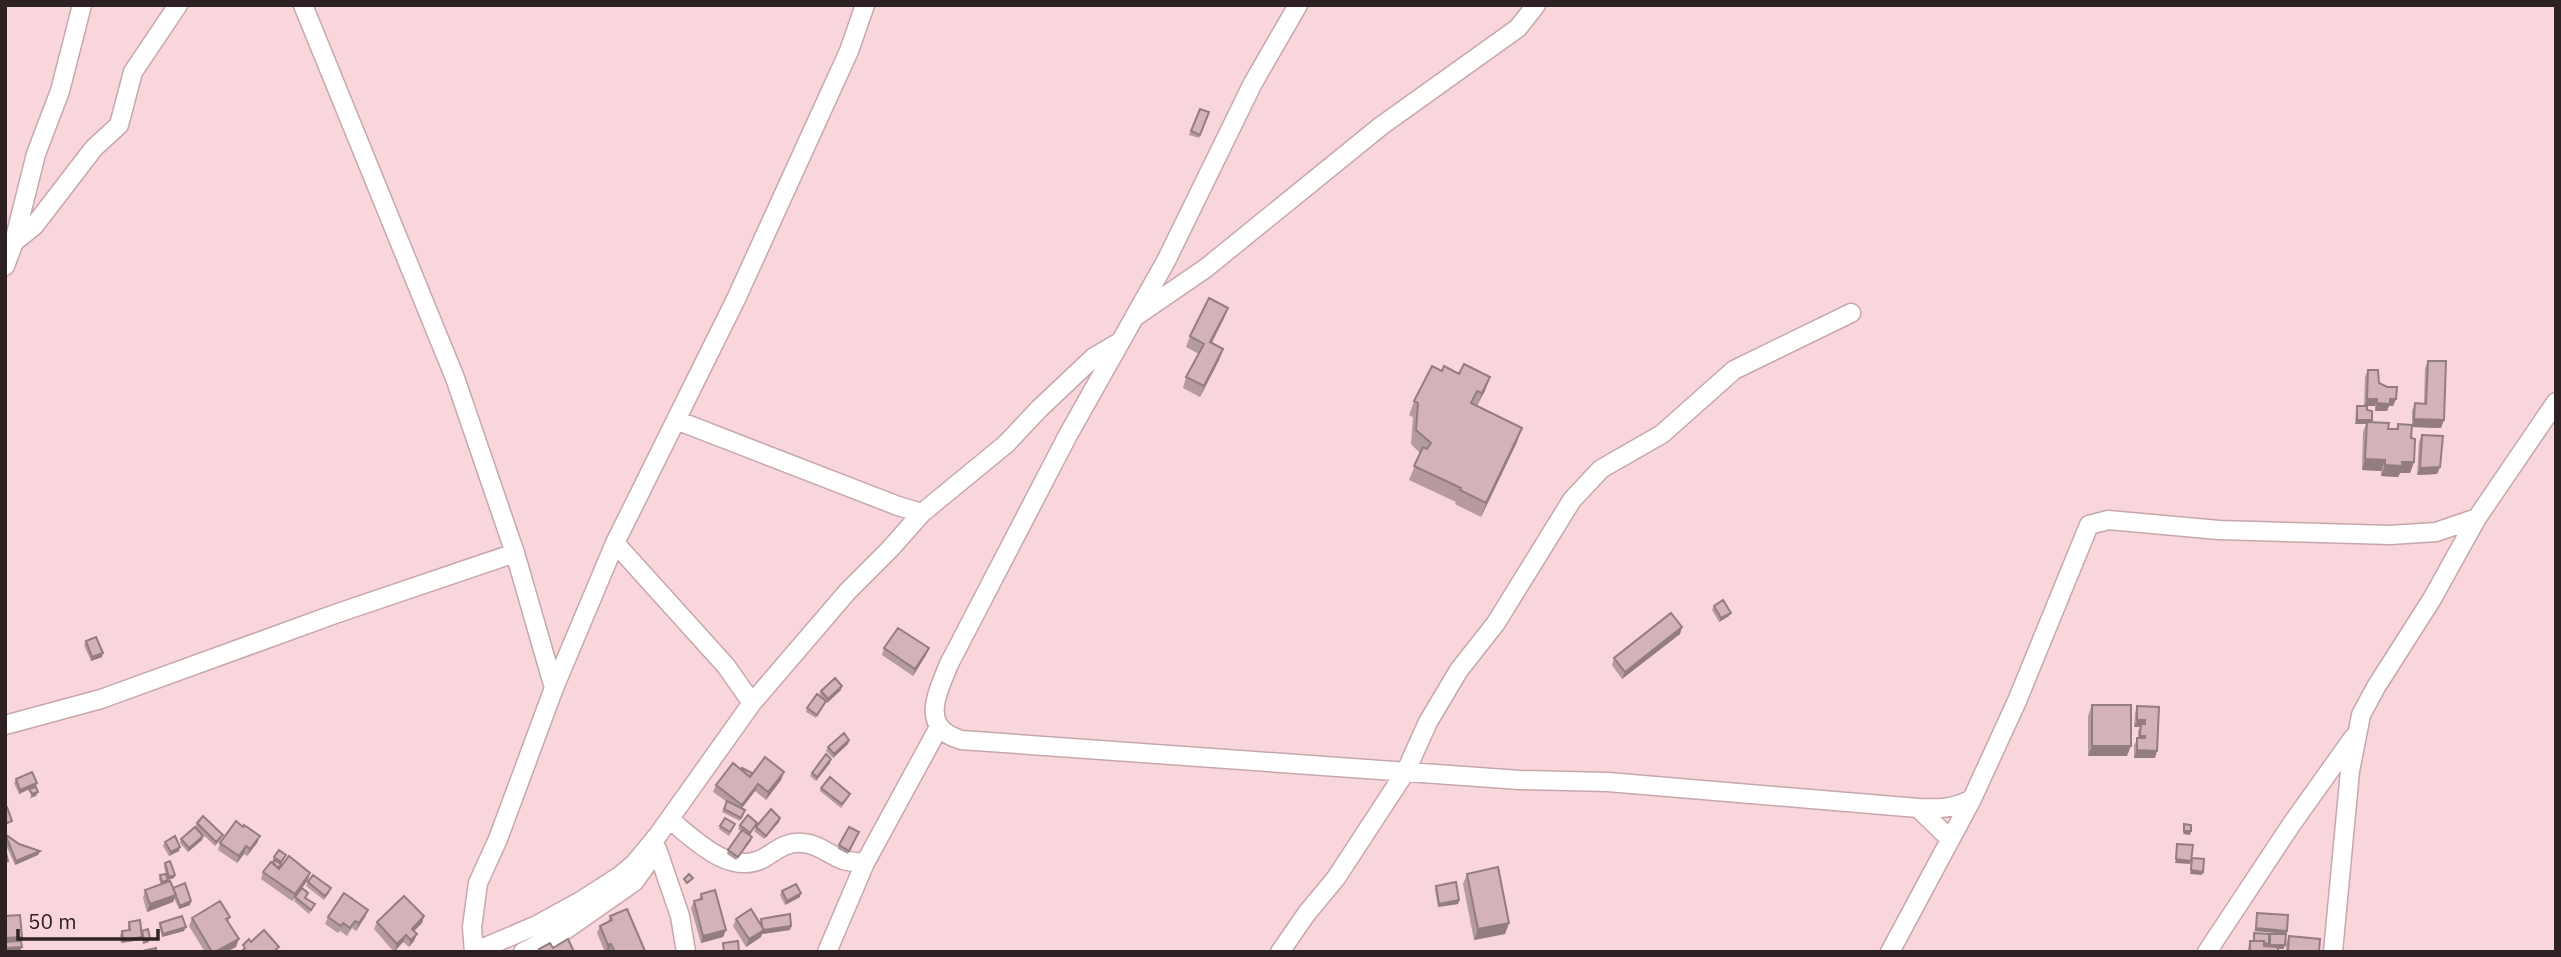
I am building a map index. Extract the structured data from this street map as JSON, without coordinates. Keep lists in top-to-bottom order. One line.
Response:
{"scale_bar":"50 m"}
